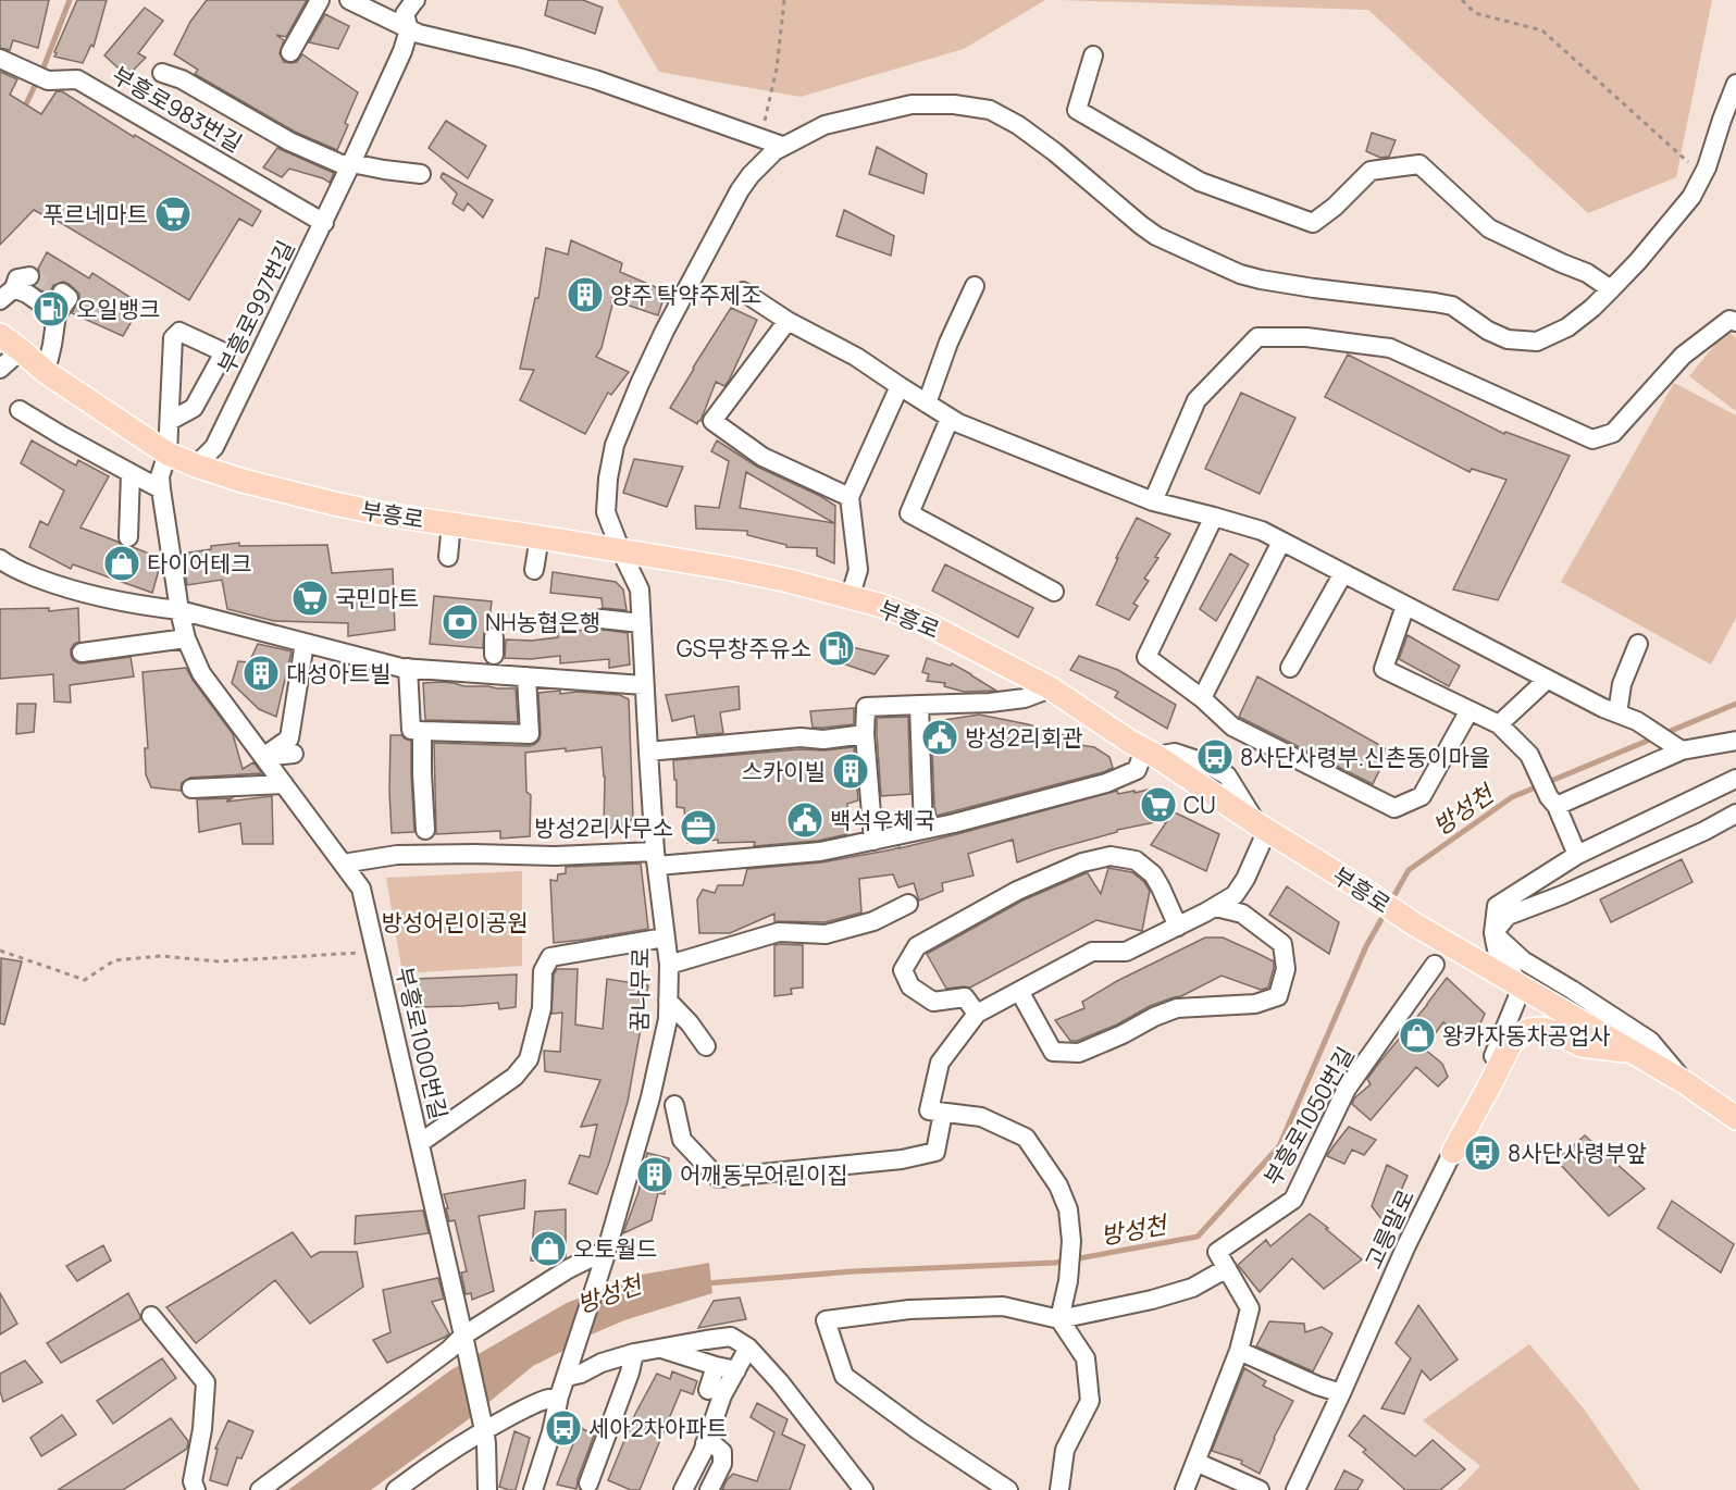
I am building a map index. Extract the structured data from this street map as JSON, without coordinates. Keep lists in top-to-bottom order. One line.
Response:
{"streets":{"main road":["부흥로"],"street":["부흥로983번길","부흥로997번길","꿈나무로","부흥로1000번길","부흥로1050번길","고릉말로"]},"crossings":[["부흥로983번길","부흥로997번길"],["부흥로997번길","부흥로"],["부흥로","꿈나무로"],["부흥로","부흥로1000번길"],["부흥로","고릉말로"]],"water":["방성천"],"parks":["방성어린이공원"],"places":{"supermarket":["푸르네마트","국민마트","CU"],"building":["양주 탁약주제조","대성아트빌","스카이빌","어깨동무어린이집"],"fuel station":["오일뱅크","GS무창주유소"],"shop":["타이어테크","왕카자동차공업사","오토월드"],"bank":["NH농협은행"],"public building":["방성2리회관","백석우체국"],"bus stop":["8사단사령부.신촌동이마을","8사단사령부앞","세아2차아파트"],"office":["방성2리사무소"]}}
